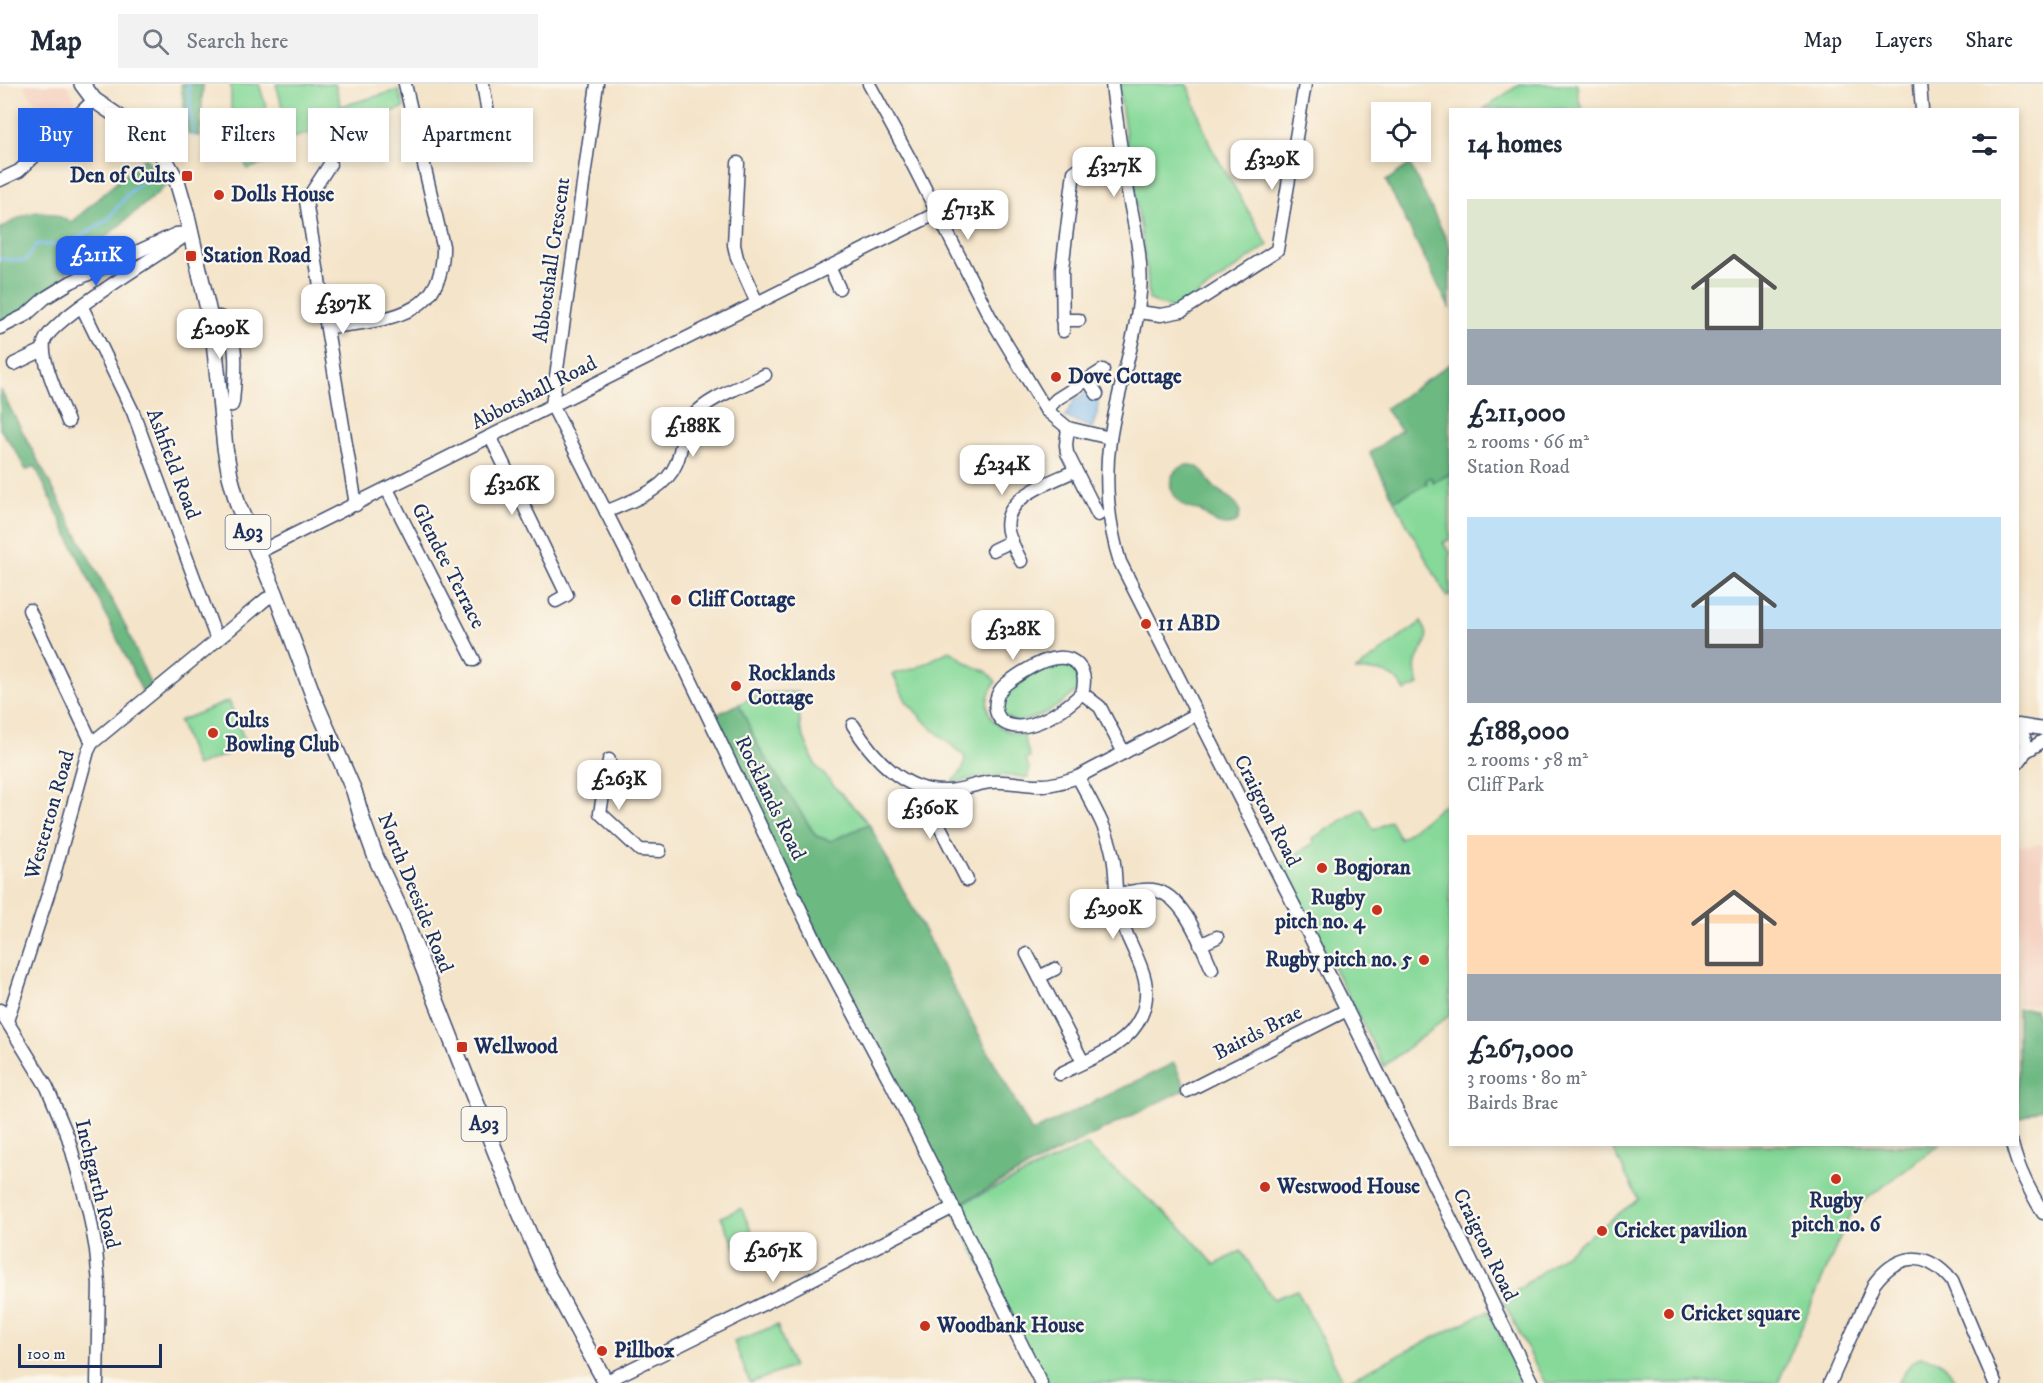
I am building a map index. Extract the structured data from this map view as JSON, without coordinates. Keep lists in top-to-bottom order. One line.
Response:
{"streets":{"main road":["A93","North Deeside Road"],"street":["Abbotshall Crescent","Abbotshall Road","Ashfield Road","Glendee Terrace","Rocklands Road","Craigton Road","Westerton Road","Bairds Brae","Inchgarth Road"]},"crossings":[["Abbotshall Crescent","Abbotshall Road"],["Abbotshall Crescent","Rocklands Road"],["Abbotshall Road","Glendee Terrace"],["Abbotshall Road","Rocklands Road"],["Abbotshall Road","North Deeside Road"],["Ashfield Road","Westerton Road"],["Craigton Road","Bairds Brae"],["Westerton Road","North Deeside Road"],["Westerton Road","Inchgarth Road"]],"places":{"transit":["Den of Cults","Station Road","Wellwood"],"other":["Dolls House","Dove Cottage","Cliff Cottage","11 ABD","Rocklands Cottage","Cults Bowling Club","Bogjoran","Rugby pitch no. 4","Rugby pitch no. 5","Rugby pitch no. 6","Westwood House","Cricket pavilion","Cricket square","Woodbank House","Pillbox"]},"scale_bar":"100 m","page":{"header":"Map","search":"Search here","nav":["Map","Layers","Share"],"chip":["Buy","Rent","Filters","New","Apartment"],"heading":"14 homes","price":["£329K","£327K","£713K","£211K","£397K","£209K","£188K","£234K","£326K","£328K","£263K","£360K","£290K","£267K"],"list":[{"name":"£211,000","note":"2 rooms · 66 m² · Station Road"},{"name":"£188,000","note":"2 rooms · 58 m² · Cliff Park"},{"name":"£267,000","note":"3 rooms · 80 m² · Bairds Brae"}],"scale":"100 m"}}
